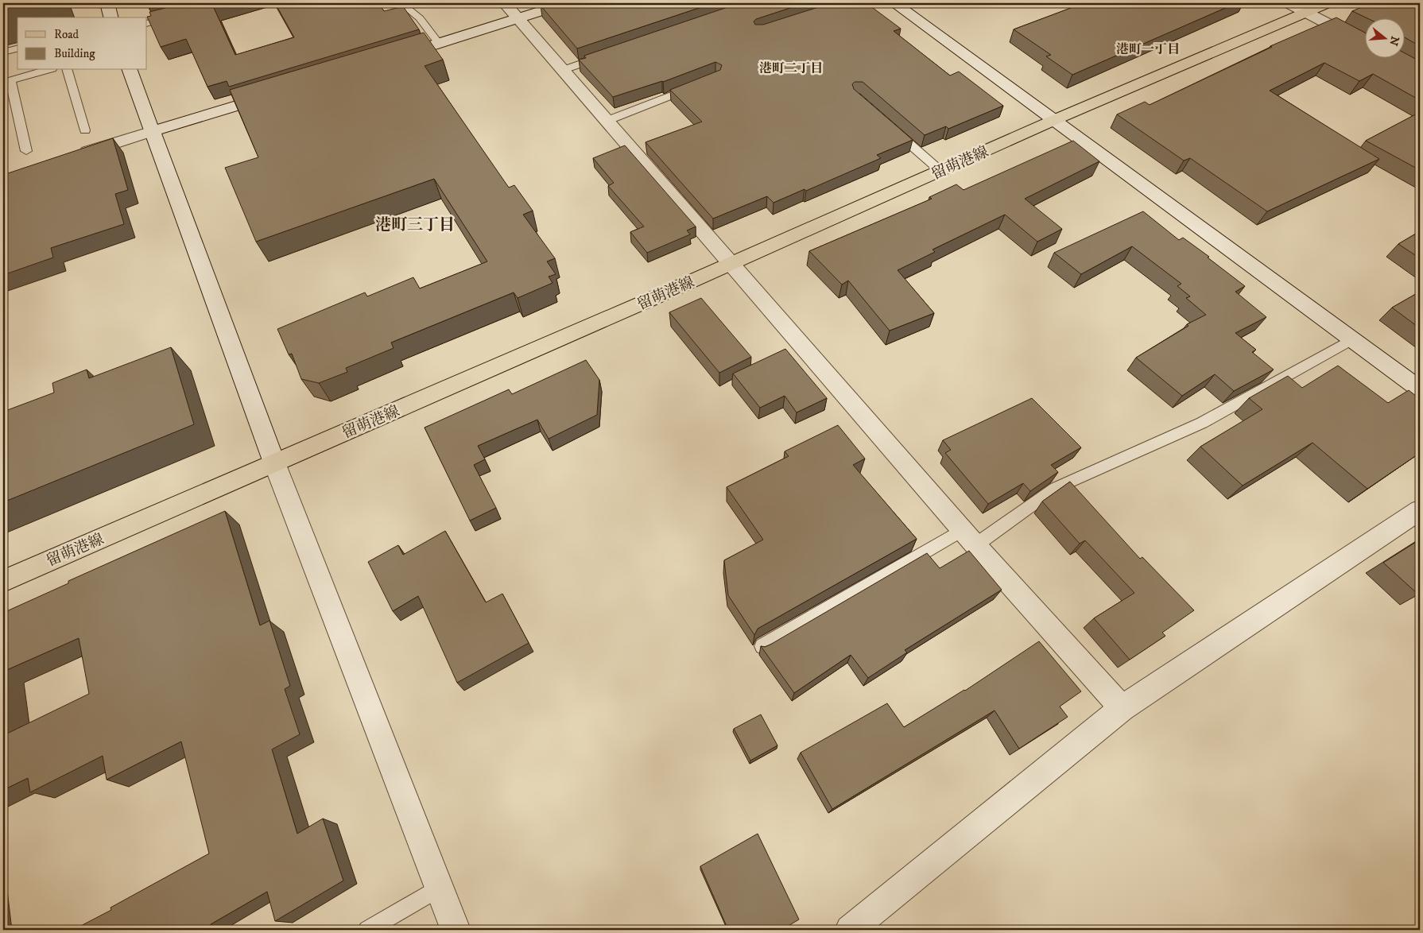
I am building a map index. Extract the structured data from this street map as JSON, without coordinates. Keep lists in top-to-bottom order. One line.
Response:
{"streets":{"main road":["留萌港線"]},"districts":["港町一丁目","港町二丁目","港町三丁目"],"legend":["Road","Building"],"north":"right"}
